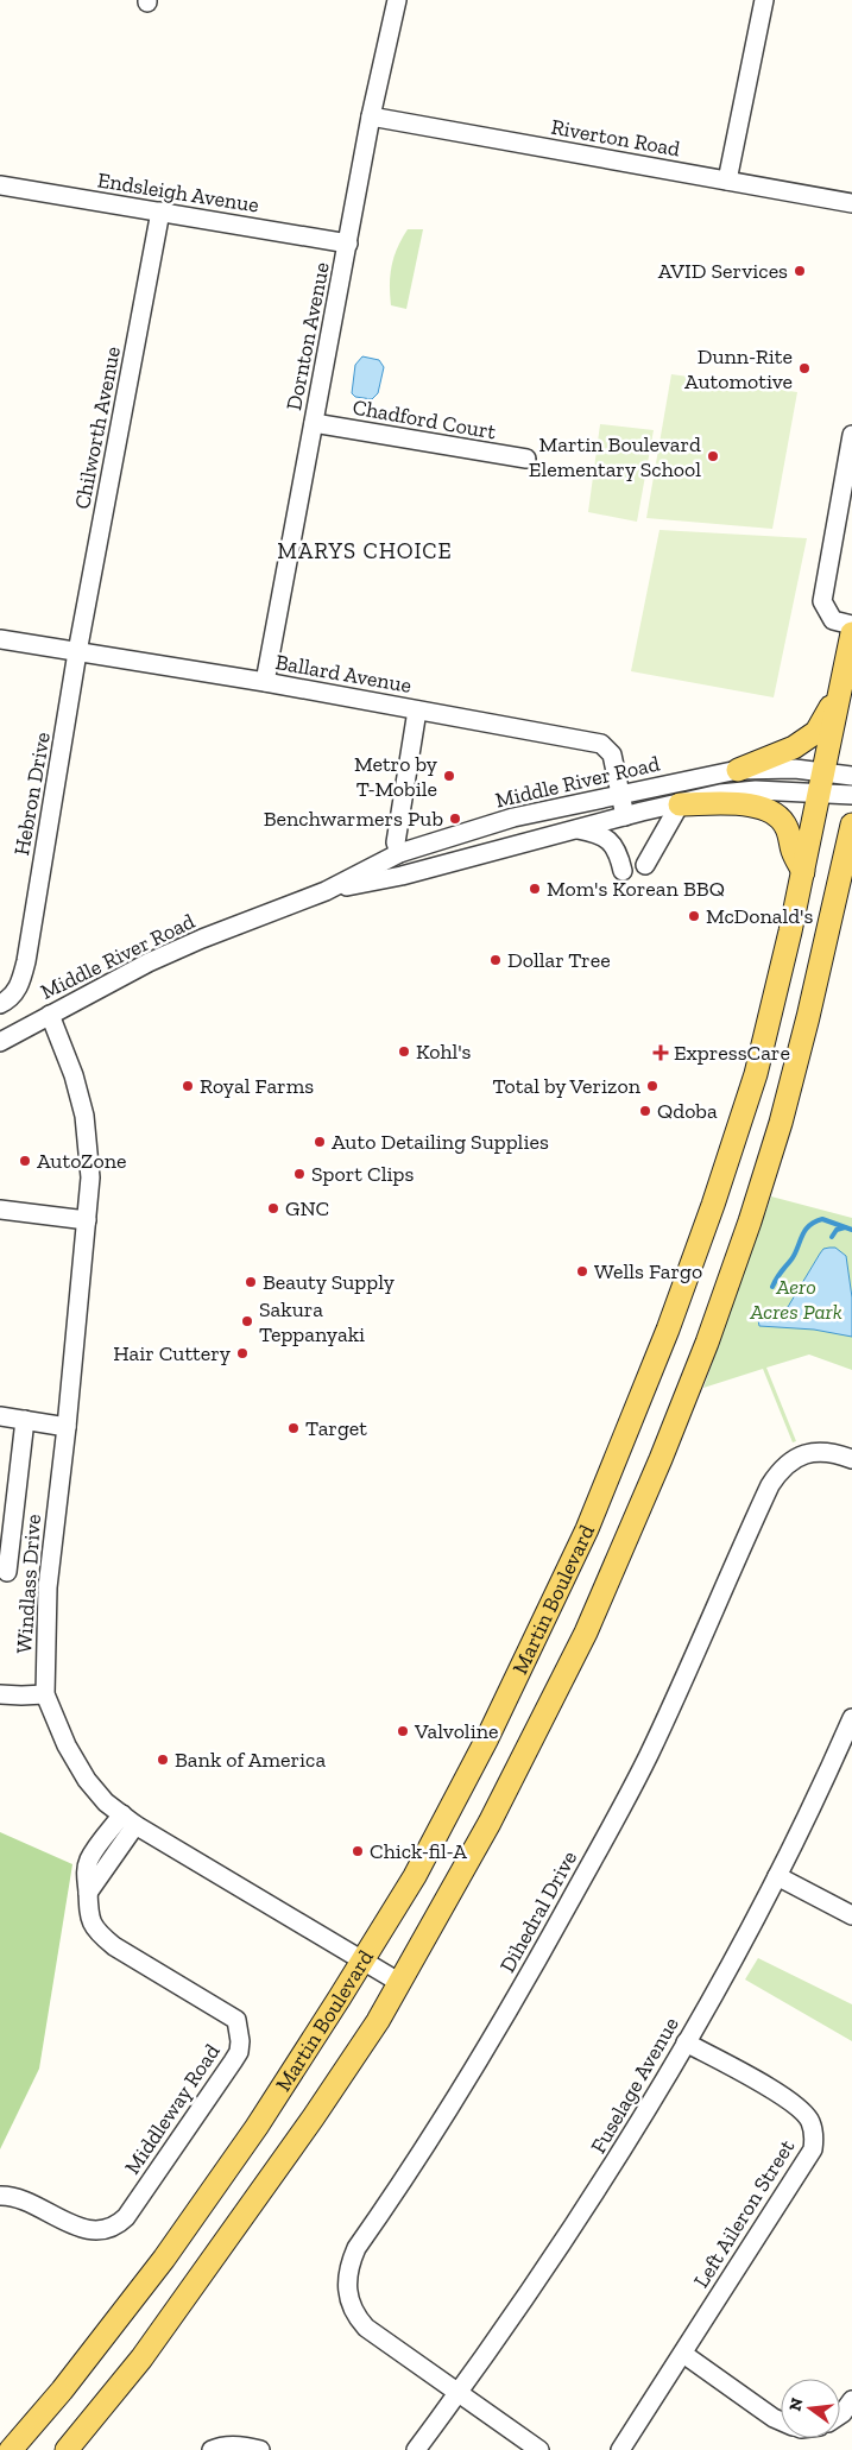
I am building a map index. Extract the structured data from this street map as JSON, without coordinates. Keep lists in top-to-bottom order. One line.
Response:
{"streets":{"main road":["Martin Boulevard"],"street":["Riverton Road","Endsleigh Avenue","Dornton Avenue","Chadford Court","Chilworth Avenue","Ballard Avenue","Middle River Road","Hebron Drive","Windlass Drive","Dihedral Drive","Fuselage Avenue","Middleway Road","Left Aileron Street"]},"crossings":[["Riverton Road","Dornton Avenue"],["Endsleigh Avenue","Dornton Avenue"],["Endsleigh Avenue","Chilworth Avenue"],["Dornton Avenue","Chadford Court"],["Dornton Avenue","Ballard Avenue"],["Chilworth Avenue","Ballard Avenue"],["Chilworth Avenue","Hebron Drive"],["Ballard Avenue","Middle River Road"],["Ballard Avenue","Hebron Drive"],["Middle River Road","Windlass Drive"],["Middle River Road","Martin Boulevard"],["Windlass Drive","Martin Boulevard"],["Windlass Drive","Middleway Road"],["Dihedral Drive","Fuselage Avenue"],["Fuselage Avenue","Left Aileron Street"]],"districts":["MARYS CHOICE"],"parks":["Aero Acres Park"],"places":{"other":["AVID Services","Dunn-Rite Automotive","Martin Boulevard Elementary School","Metro by T-Mobile","Benchwarmers Pub","Mom's Korean BBQ","McDonald's","Dollar Tree","Kohl's","Royal Farms","Total by Verizon","Qdoba","Auto Detailing Supplies","AutoZone","Sport Clips","GNC","Wells Fargo","Beauty Supply","Sakura Teppanyaki","Hair Cuttery","Target","Valvoline","Bank of America","Chick-fil-A"],"health":["ExpressCare"]},"north":"left"}
